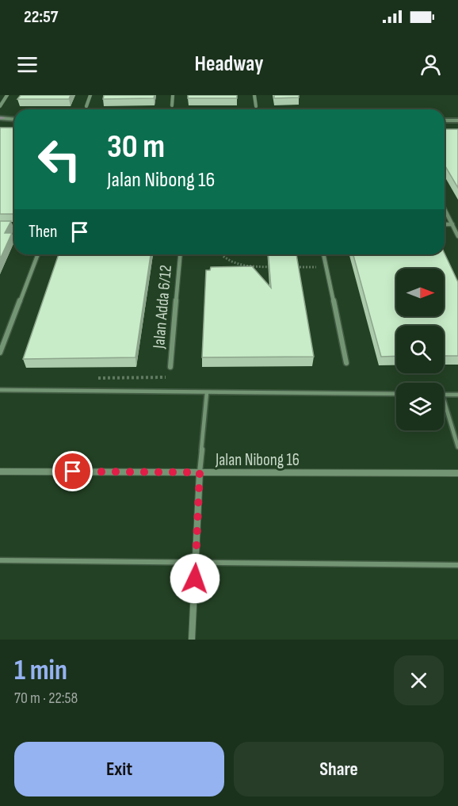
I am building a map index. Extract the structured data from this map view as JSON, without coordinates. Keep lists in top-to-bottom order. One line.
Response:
{"streets":{"street":["Jalan Adda 6/12","Jalan Nibong 16"]},"north":"right","page":{"status":"22:57","header":"Headway","turn":["30 m","Jalan Nibong 16"],"then":"Then","heading":["1 min","70 m · 22:58"],"buttons":["Exit","Share"]}}
